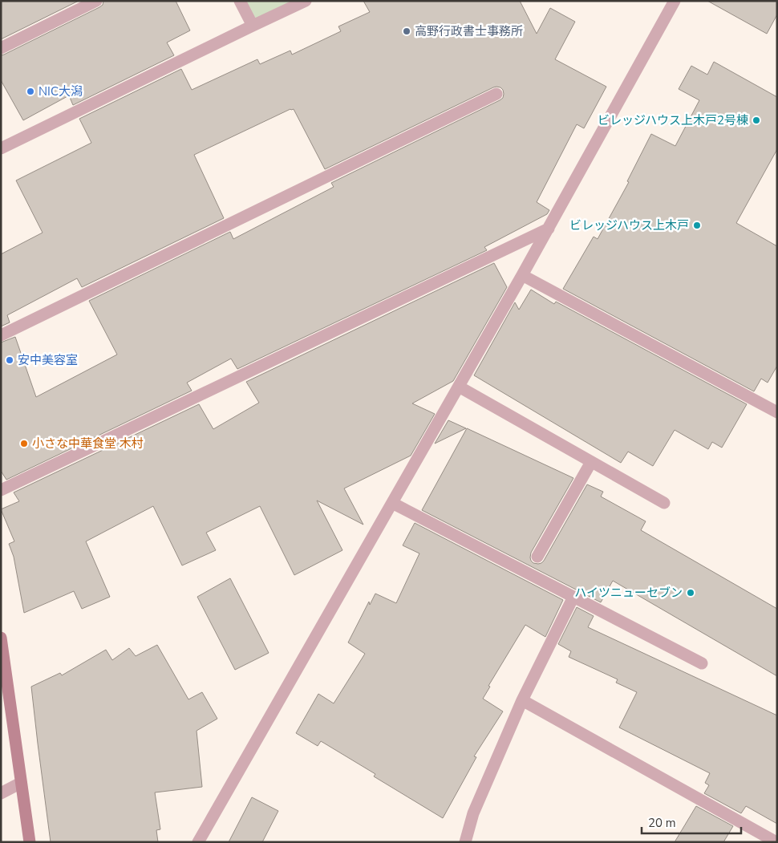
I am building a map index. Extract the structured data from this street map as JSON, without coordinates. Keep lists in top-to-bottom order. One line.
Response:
{"places":["高野行政書士事務所","NIC大潟","ビレッジハウス上木戸2号棟","ビレッジハウス上木戸","安中美容室","小さな中華食堂 木村","ハイツニューセブン"],"scale_bar":"20 m"}
